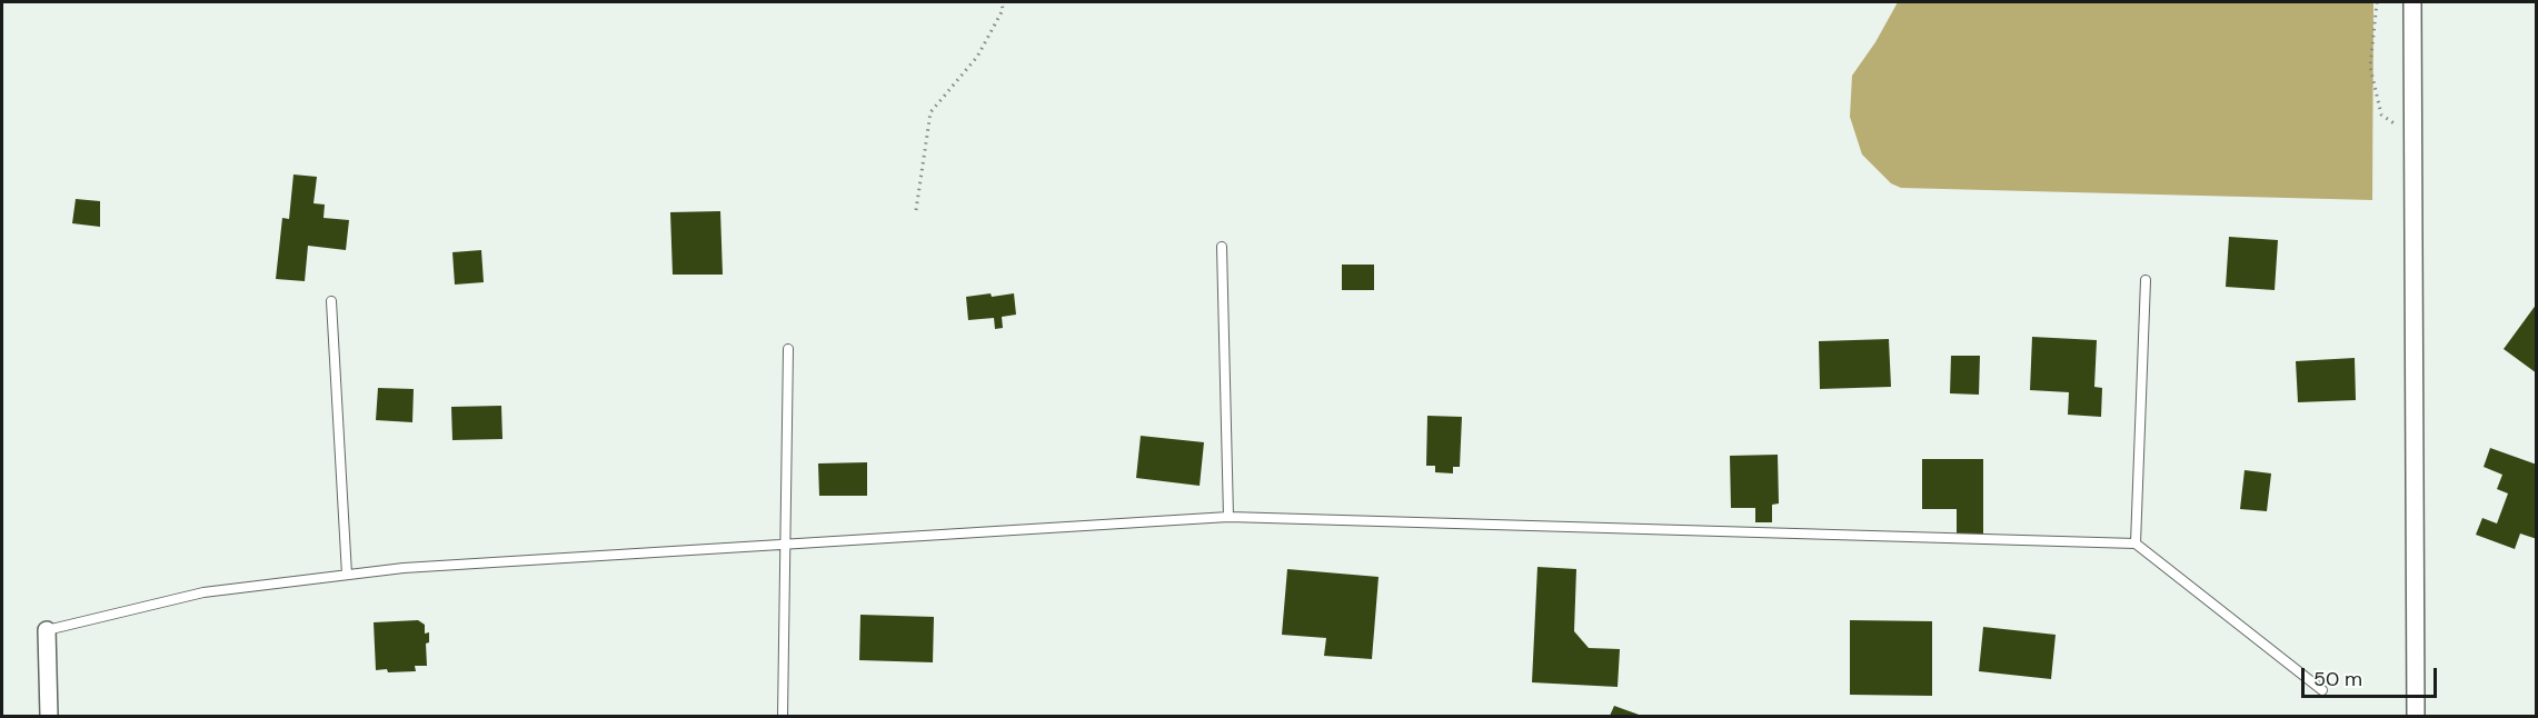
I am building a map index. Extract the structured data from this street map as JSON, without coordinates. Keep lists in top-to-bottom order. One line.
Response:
{"scale_bar":"50 m"}
